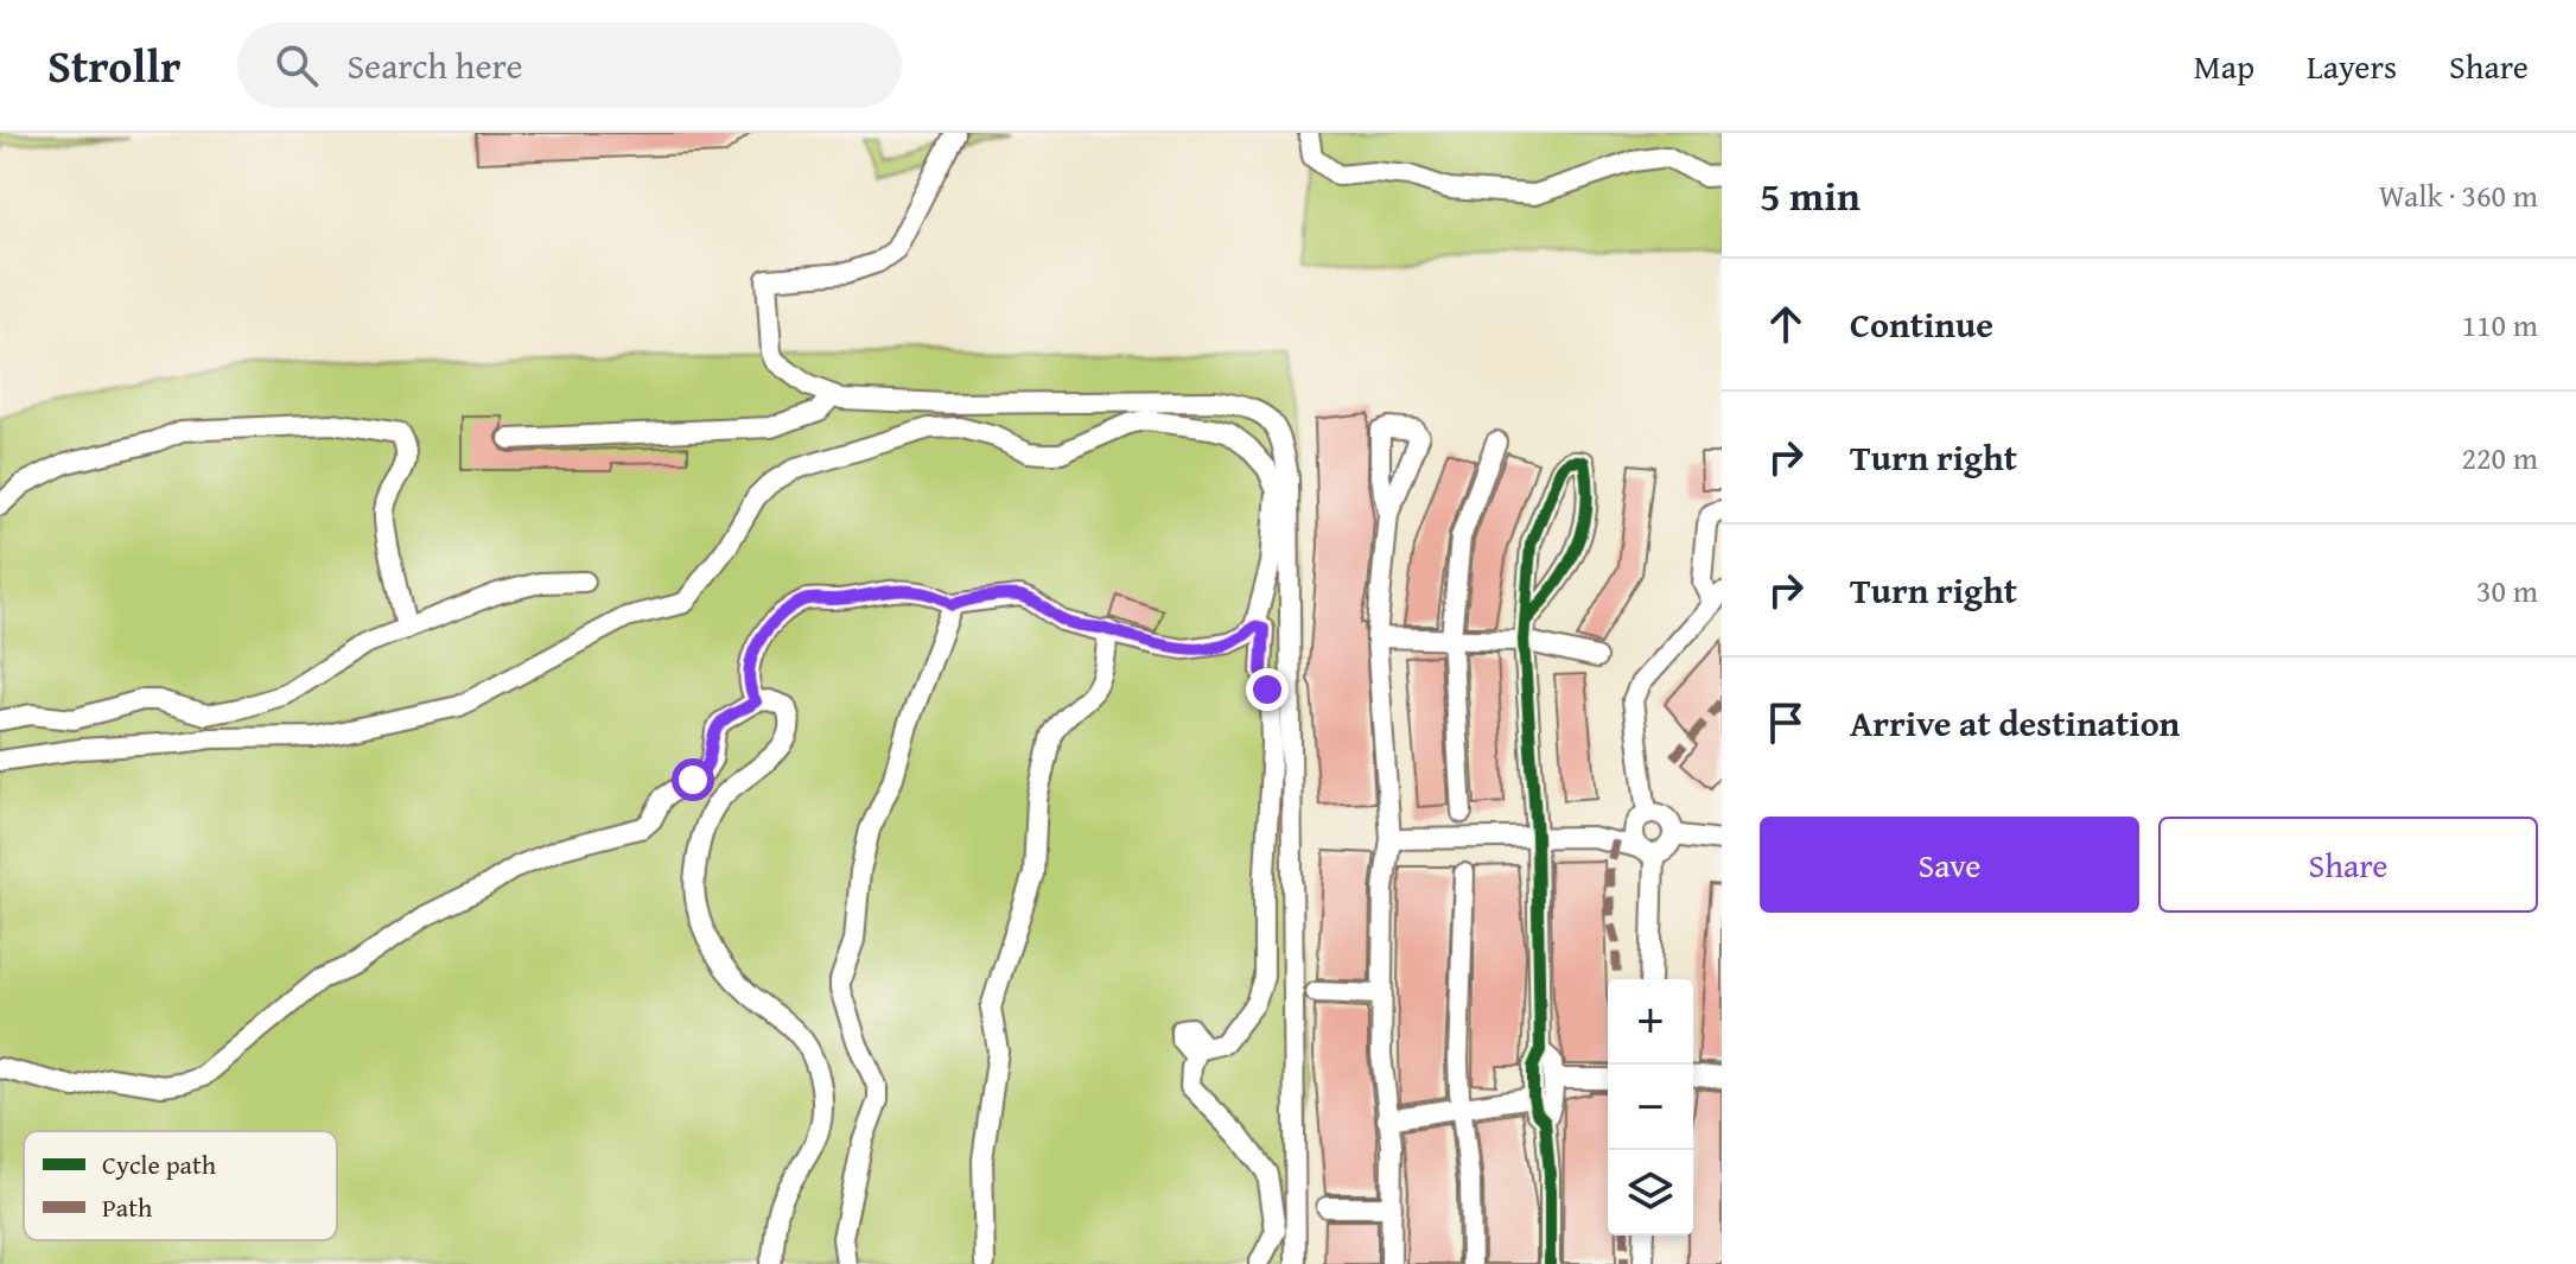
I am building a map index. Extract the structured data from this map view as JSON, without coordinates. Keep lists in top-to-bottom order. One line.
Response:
{"legend":["Cycle path","Path"],"page":{"header":"Strollr","search":"Search here","nav":["Map","Layers","Share"],"heading":["5 min","Walk · 360 m"],"list":[["Continue","110 m"],["Turn right","220 m"],["Turn right","30 m"],"Arrive at destination"],"buttons":["Save","Share"],"map_buttons":["+","−"]}}
